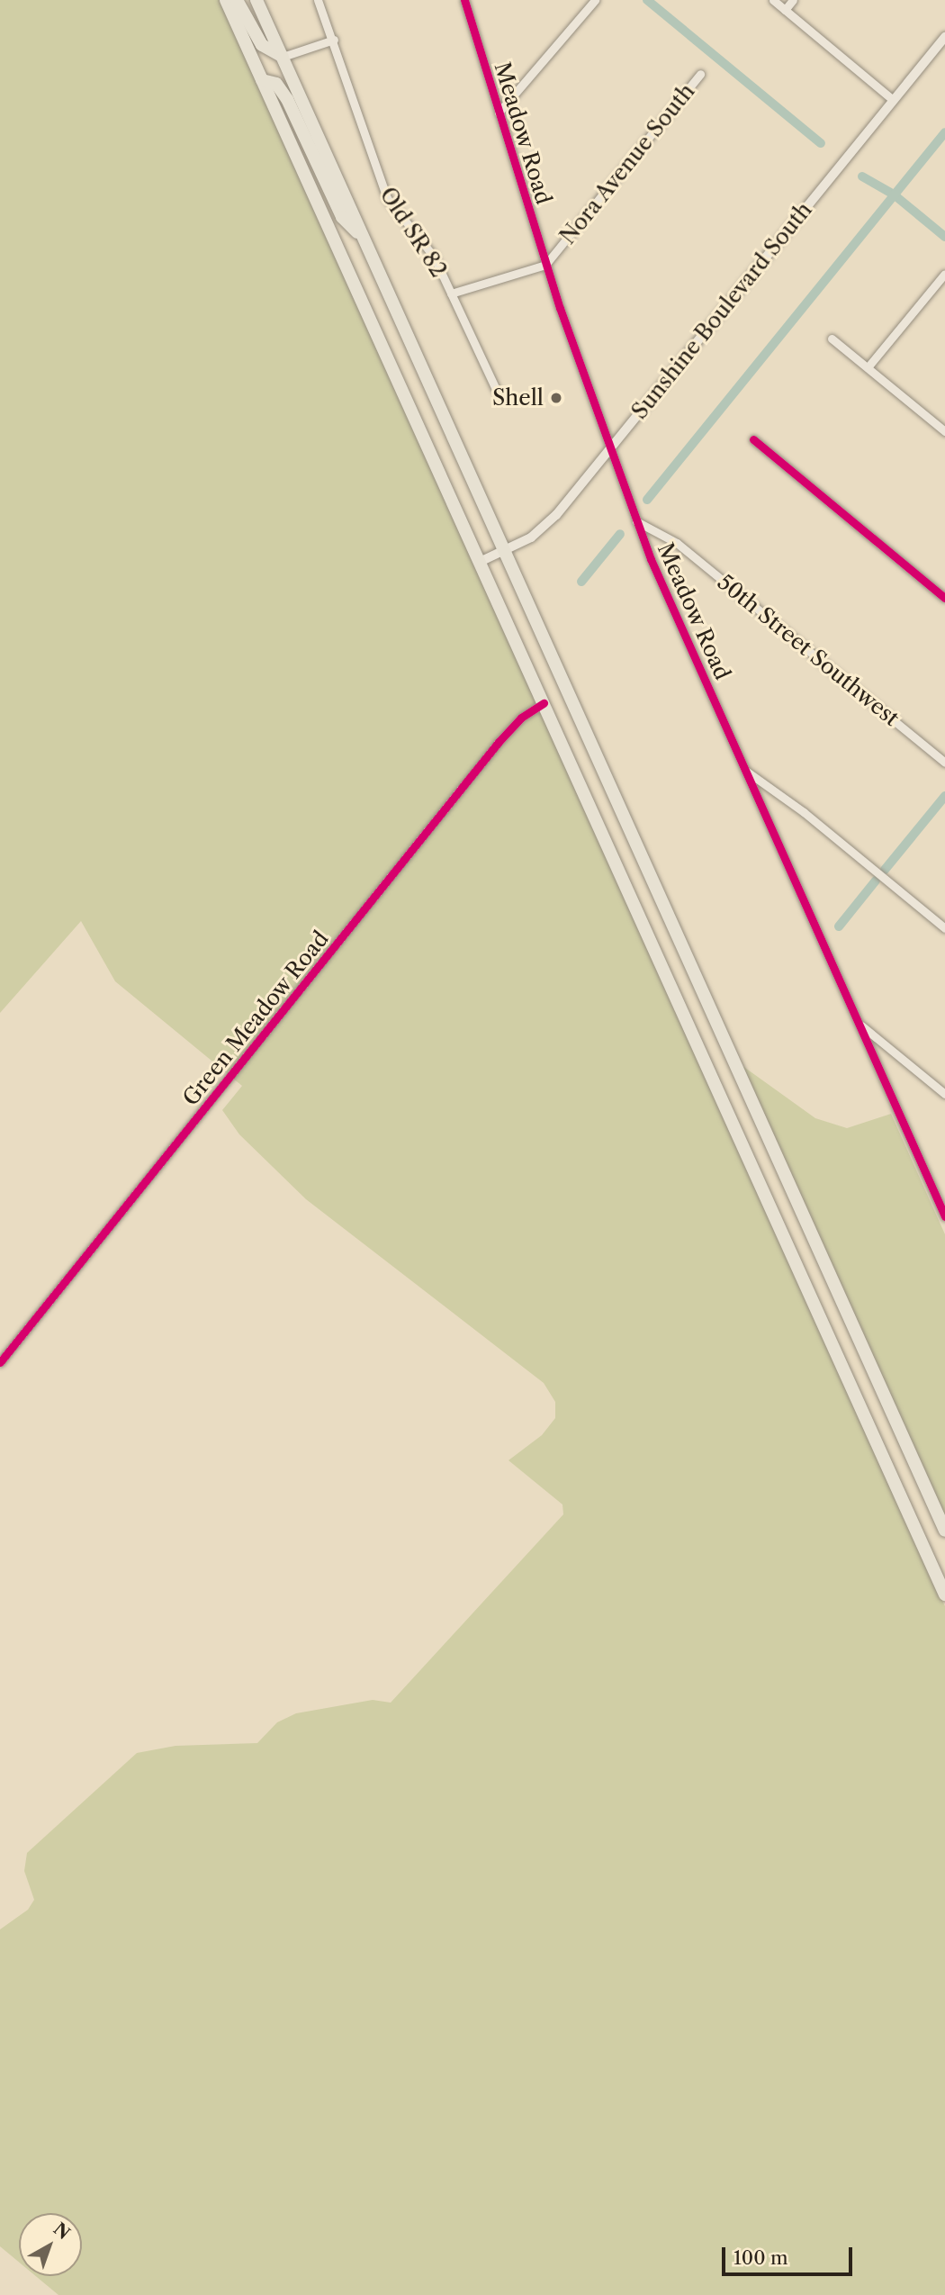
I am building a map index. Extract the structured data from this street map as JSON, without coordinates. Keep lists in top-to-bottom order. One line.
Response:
{"streets":{"street":["Meadow Road","Nora Avenue South","Old SR 82","Sunshine Boulevard South","50th Street Southwest","Green Meadow Road"]},"crossings":[["Meadow Road","Nora Avenue South"],["Meadow Road","Sunshine Boulevard South"],["Meadow Road","50th Street Southwest"],["Nora Avenue South","Old SR 82"]],"places":["Shell"],"scale_bar":"100 m","north":"top right"}
